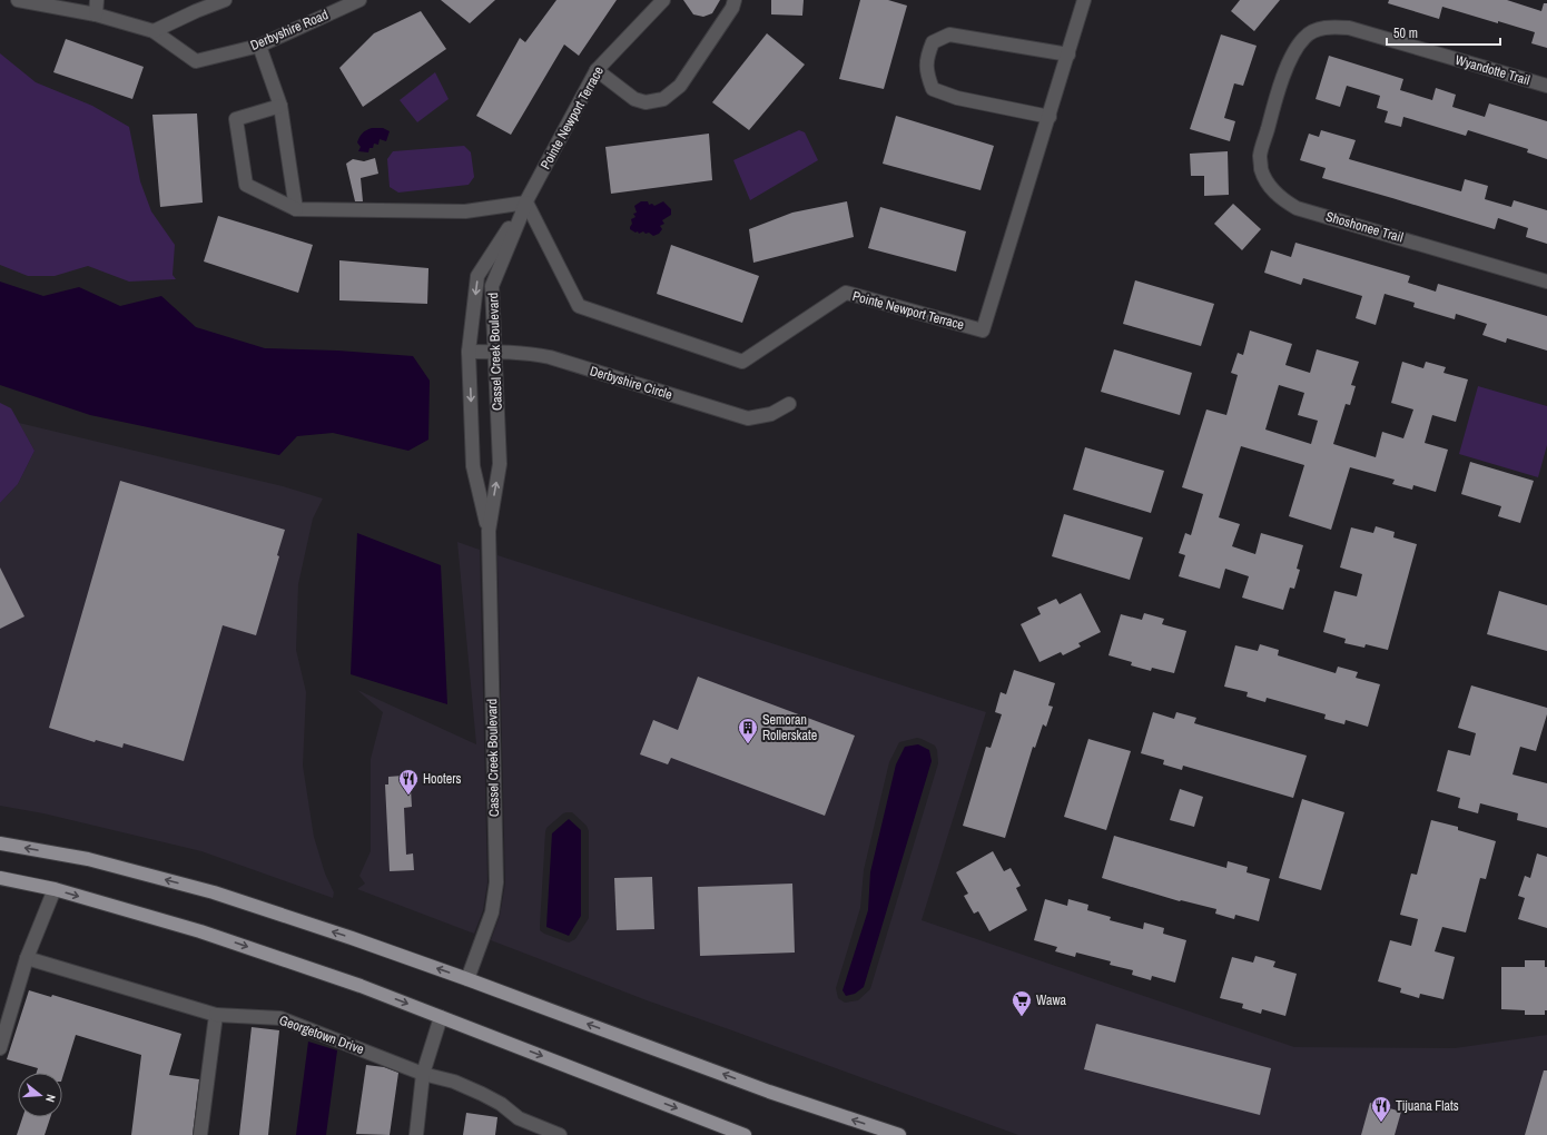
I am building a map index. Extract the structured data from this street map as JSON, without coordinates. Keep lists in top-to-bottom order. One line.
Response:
{"streets":{"street":["Derbyshire Road","Wyandotte Trail","Pointe Newport Terrace","Shoshonee Trail","Cassel Creek Boulevard","Derbyshire Circle","Georgetown Drive"]},"crossings":[["Wyandotte Trail","Shoshonee Trail"],["Pointe Newport Terrace","Cassel Creek Boulevard"],["Cassel Creek Boulevard","Derbyshire Circle"]],"places":{"building":["Semoran Rollerskate"],"restaurant":["Hooters","Tijuana Flats"],"supermarket":["Wawa"]},"scale_bar":"50 m","north":"right"}
